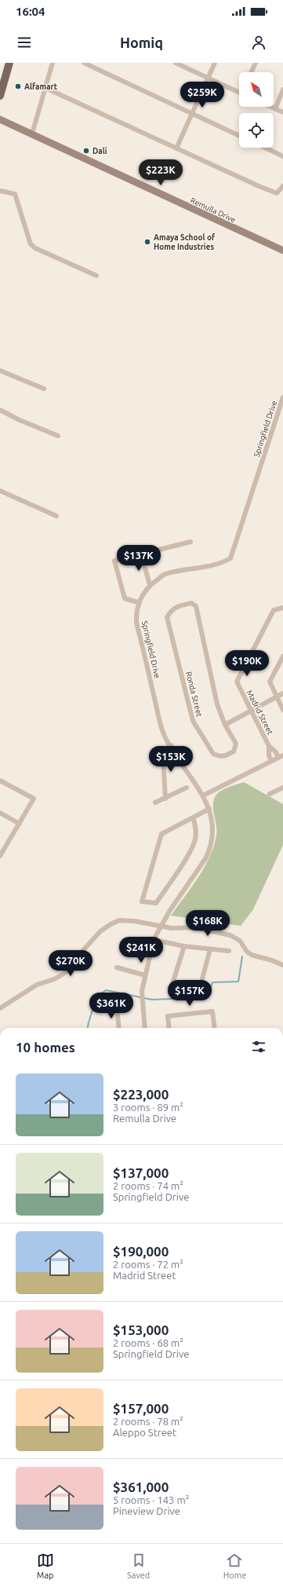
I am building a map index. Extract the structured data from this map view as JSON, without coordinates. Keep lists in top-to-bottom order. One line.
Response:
{"streets":{"main road":["Remulla Drive"],"street":["Springfield Drive","Ronda Street","Madrid Street"]},"places":["Alfamart","Dali","Amaya School of Home Industries"],"north":"top left","page":{"status":"16:04","header":"Homiq","price":["$259K","$223K","$137K","$190K","$153K","$168K","$241K","$270K","$157K","$361K"],"heading":"10 homes","list":[{"name":"$223,000","note":"3 rooms · 89 m² · Remulla Drive"},{"name":"$137,000","note":"2 rooms · 74 m² · Springfield Drive"},{"name":"$190,000","note":"2 rooms · 72 m² · Madrid Street"},{"name":"$153,000","note":"2 rooms · 68 m² · Springfield Drive"},{"name":"$157,000","note":"2 rooms · 78 m² · Aleppo Street"},{"name":"$361,000","note":"5 rooms · 143 m² · Pineview Drive"}],"tabs":["Map","Saved","Home"]}}
